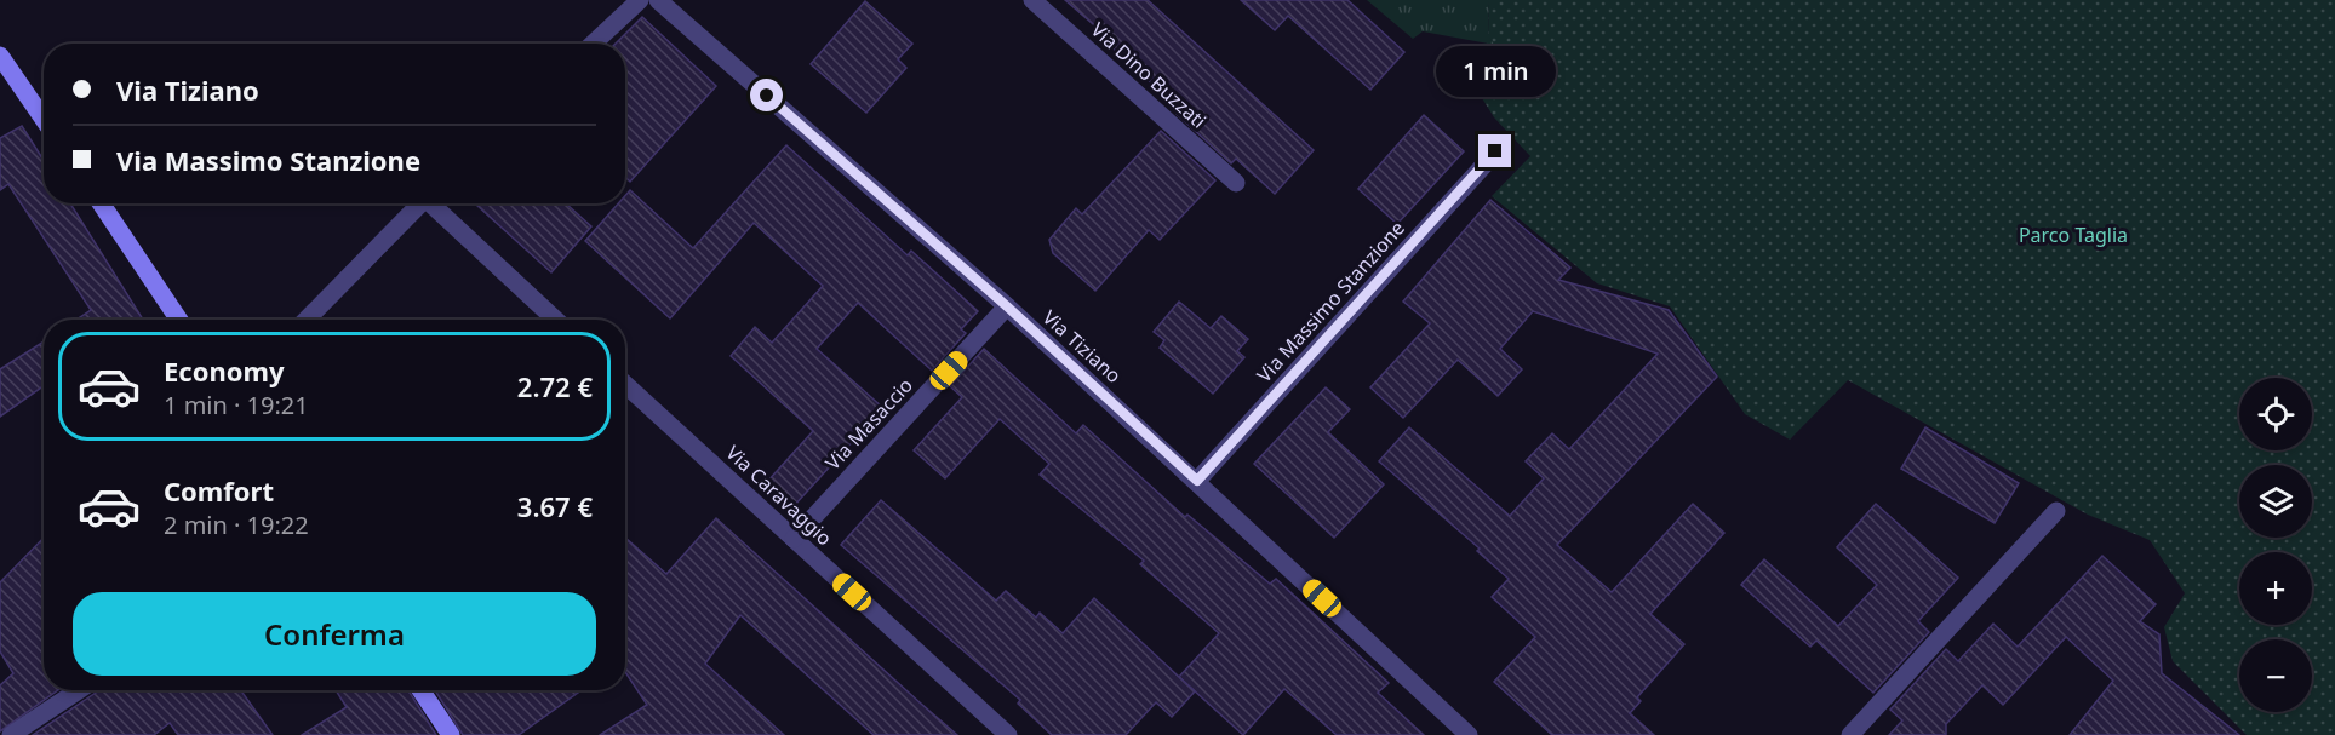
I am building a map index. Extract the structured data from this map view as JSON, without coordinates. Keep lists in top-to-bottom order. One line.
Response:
{"streets":{"street":["Via Dino Buzzati","Via Massimo Stanzione","Via Tiziano","Via Masaccio","Via Caravaggio"]},"crossings":[["Via Massimo Stanzione","Via Tiziano"],["Via Tiziano","Via Masaccio"],["Via Masaccio","Via Caravaggio"]],"parks":["Parco Taglia"],"page":{"banner":["Via Tiziano","Via Massimo Stanzione"],"bubble":"1 min","list":[{"name":"Economy","note":"1 min · 19:21","value":"2.72 €"},{"name":"Comfort","note":"2 min · 19:22","value":"3.67 €"}],"map_buttons":["+","−"],"buttons":"Conferma"}}
